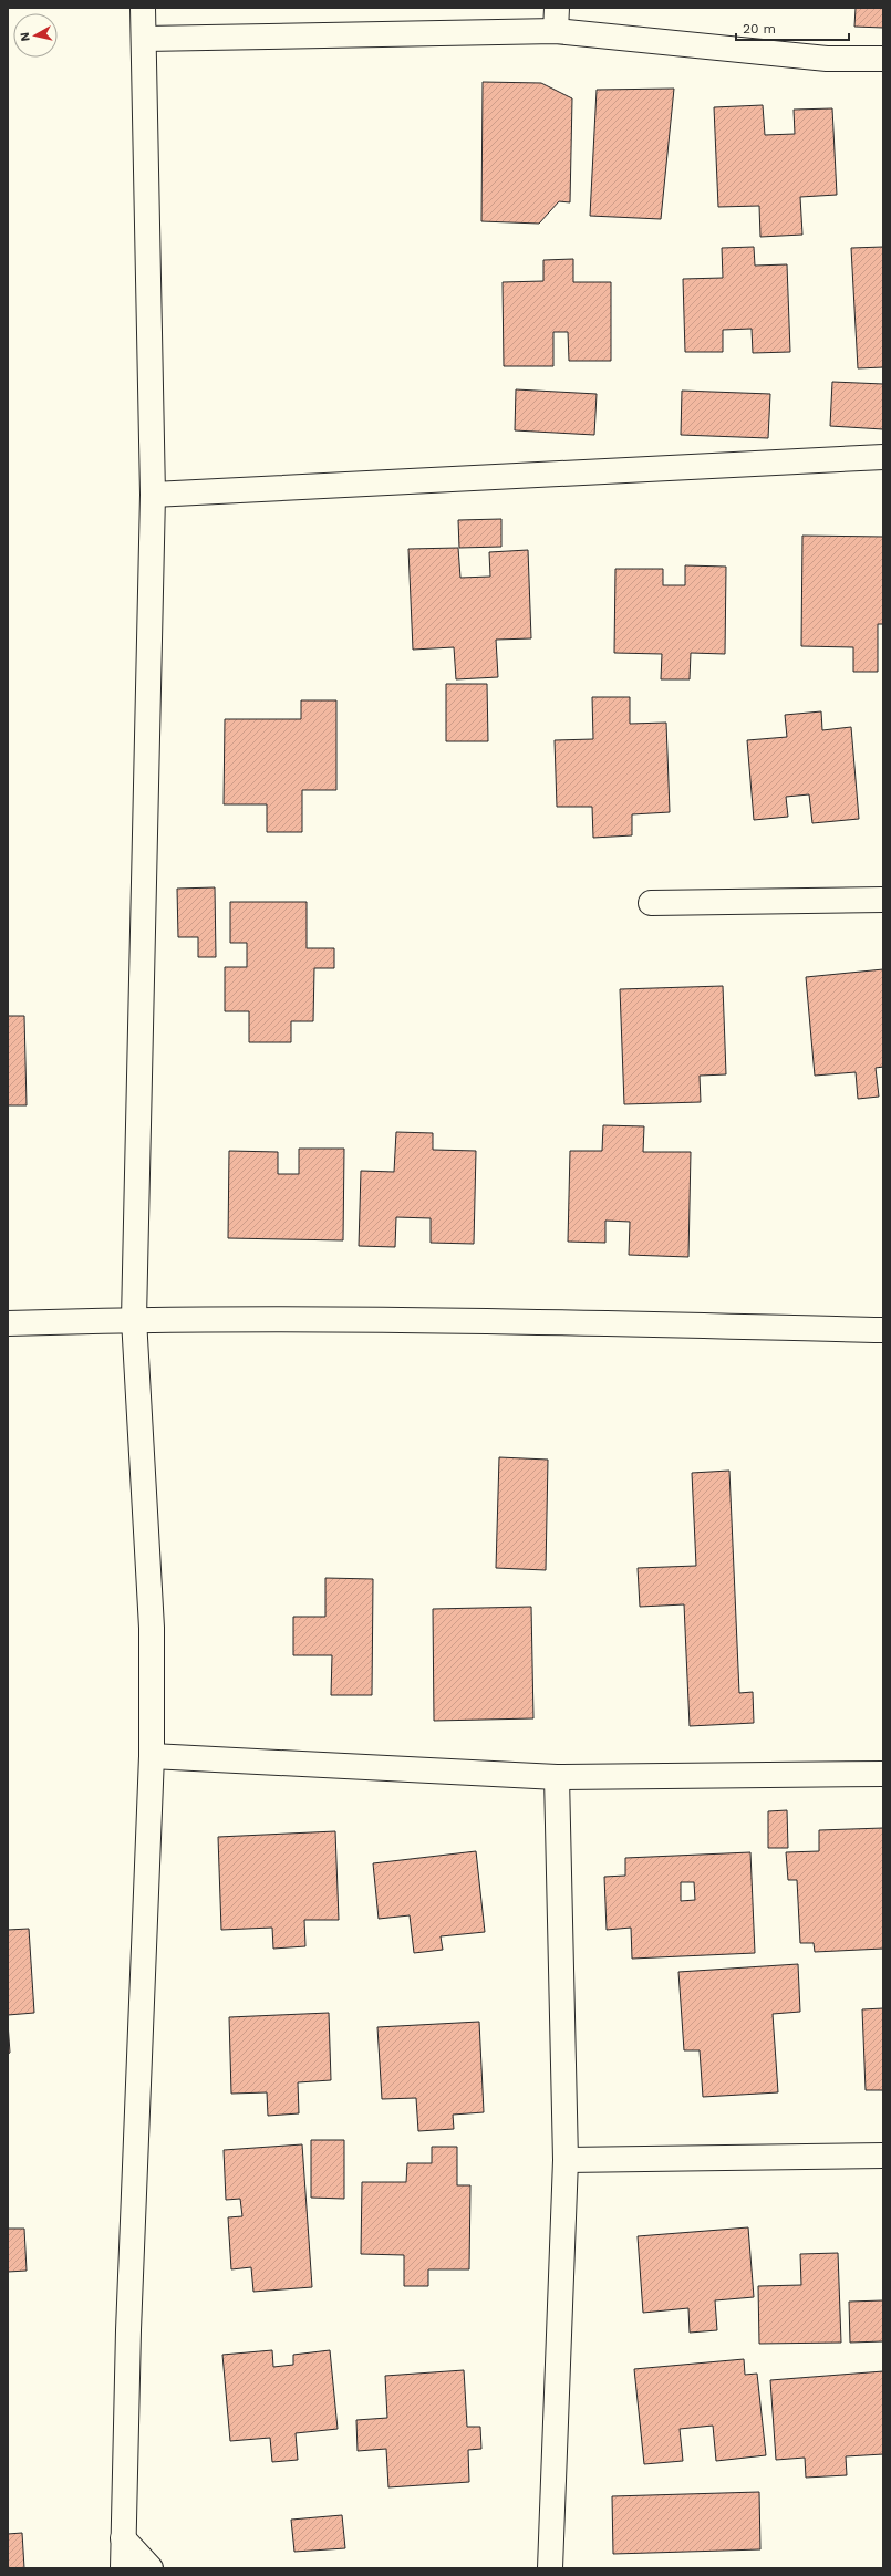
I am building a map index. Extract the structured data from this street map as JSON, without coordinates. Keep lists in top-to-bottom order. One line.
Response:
{"scale_bar":"20 m","north":"left"}
